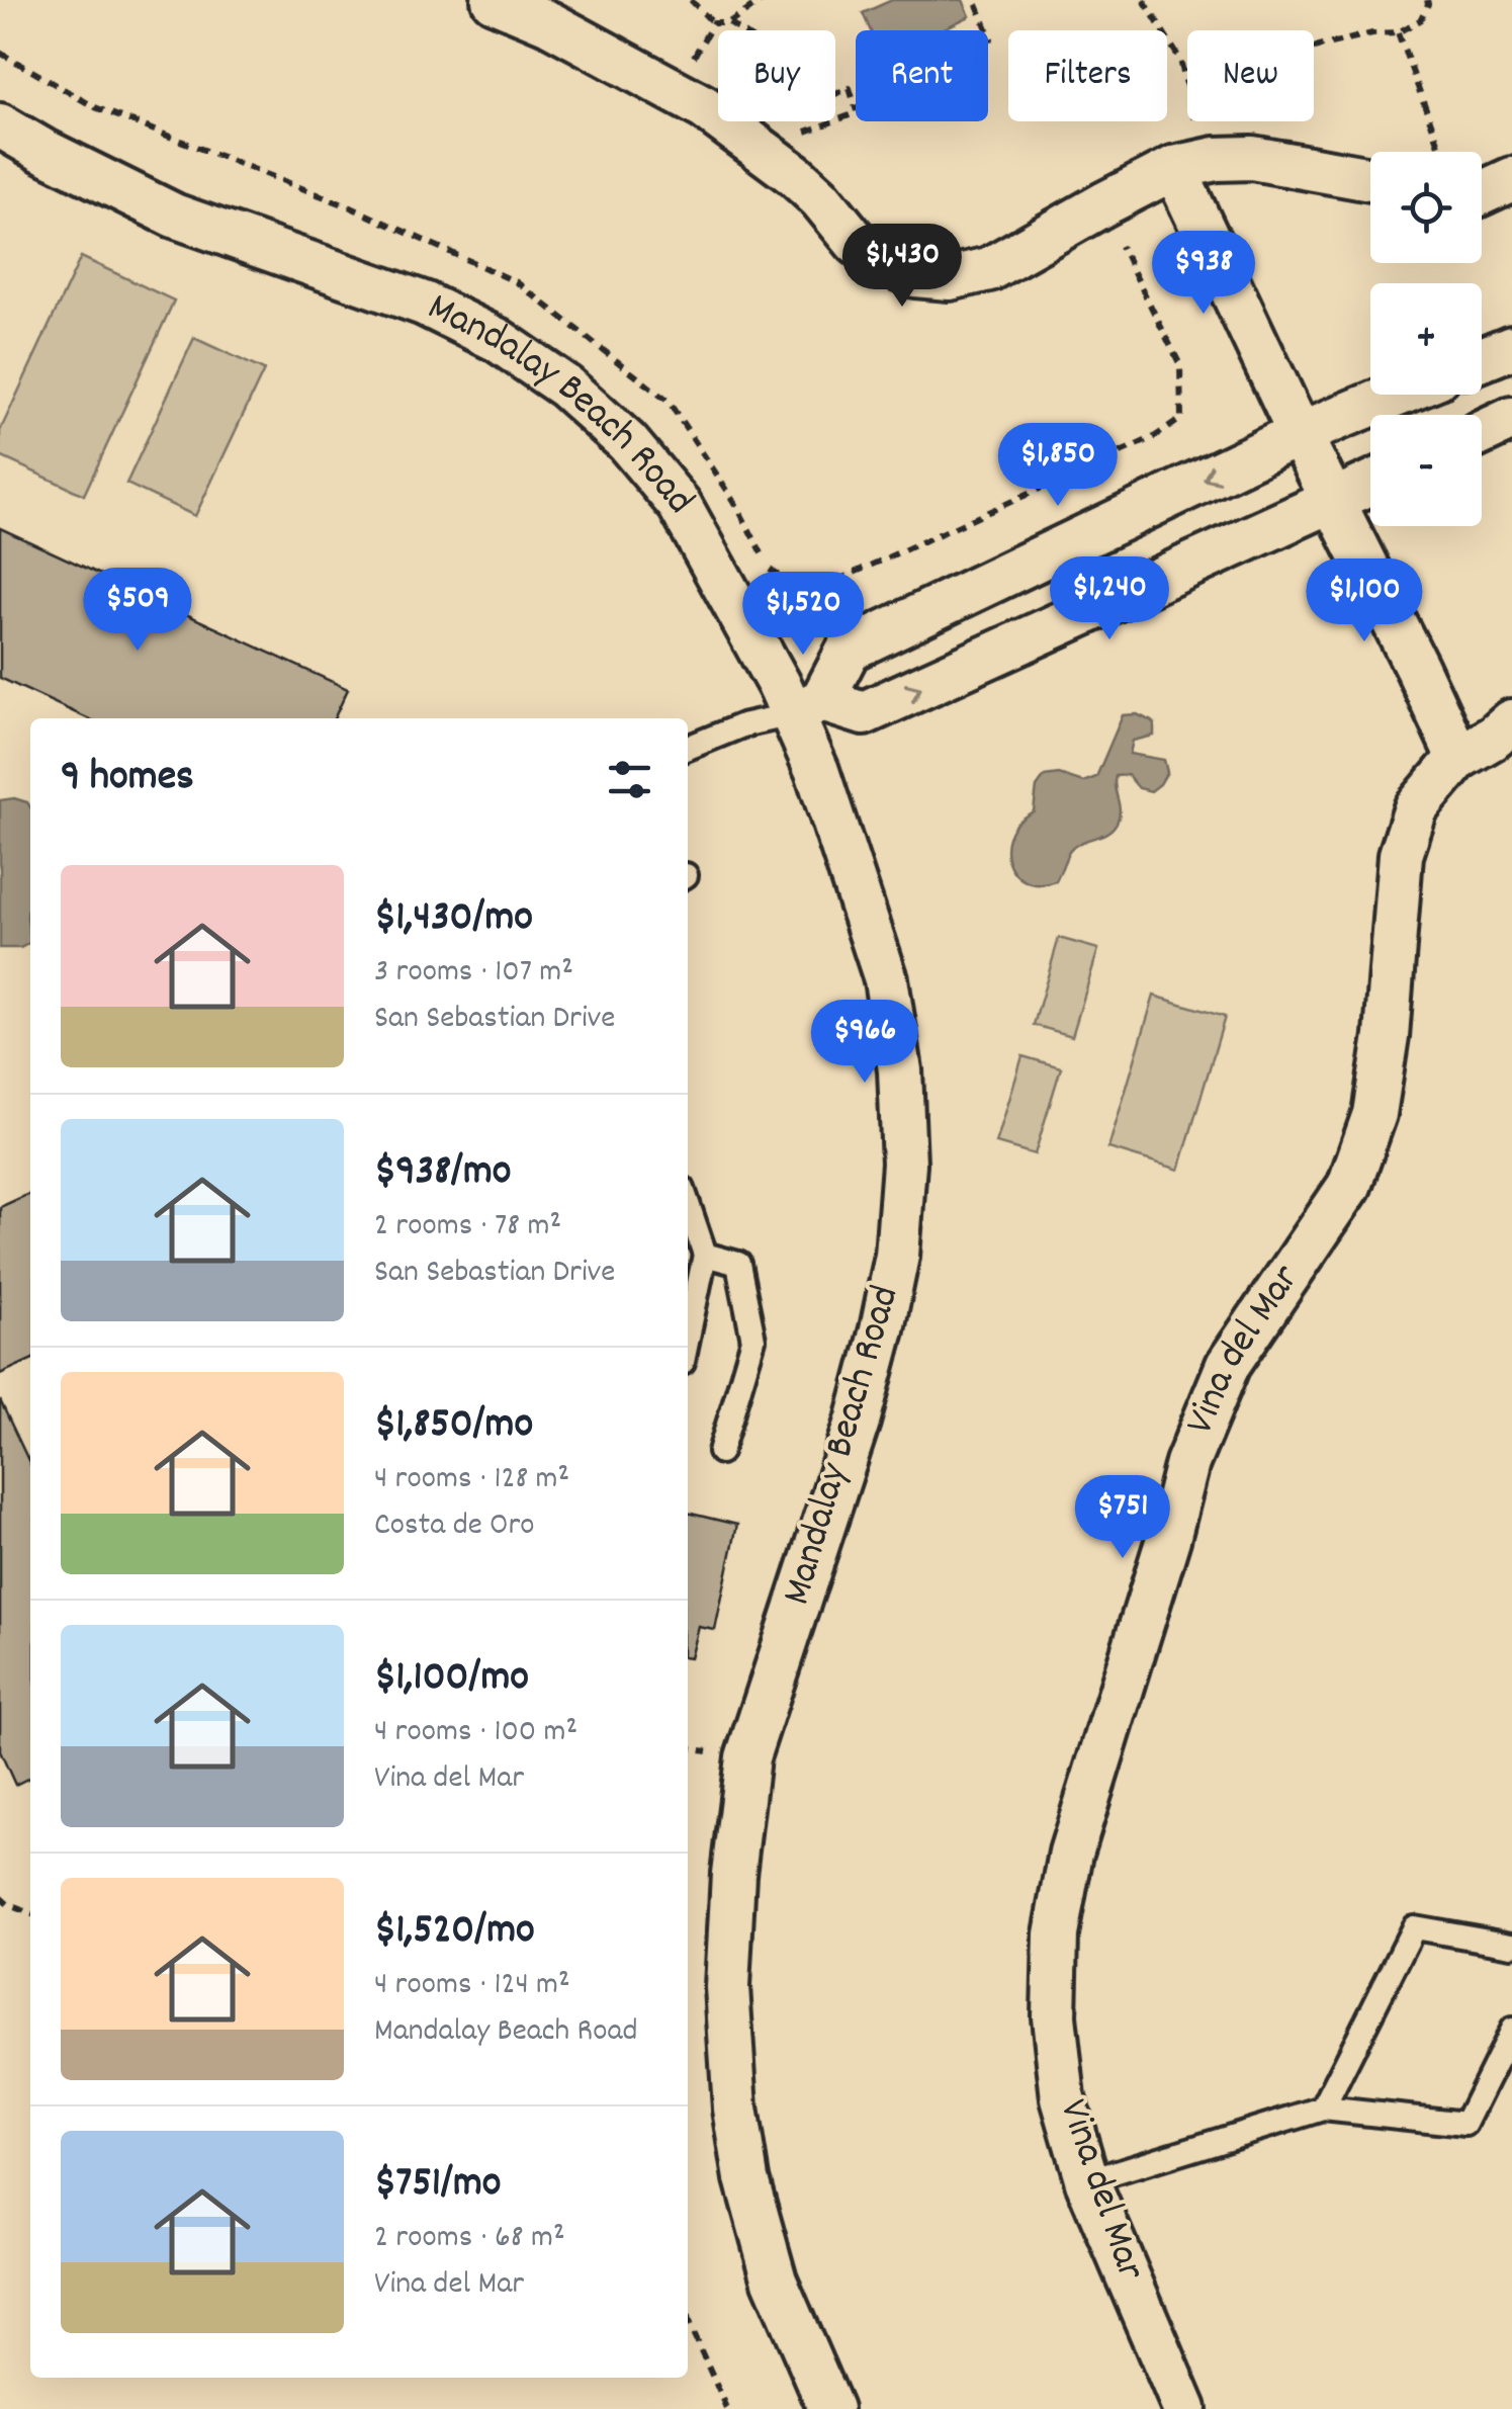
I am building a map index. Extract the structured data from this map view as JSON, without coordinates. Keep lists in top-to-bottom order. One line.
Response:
{"streets":{"street":["Mandalay Beach Road","Vina del Mar"]},"page":{"chip":["Buy","Rent","Filters","New"],"map_buttons":["+","−"],"price":["$1,430","$938","$1,850","$1,240","$1,100","$509","$1,520","$966","$751"],"heading":"9 homes","list":[{"name":"$1,430/mo","note":"3 rooms · 107 m² · San Sebastian Drive"},{"name":"$938/mo","note":"2 rooms · 78 m² · San Sebastian Drive"},{"name":"$1,850/mo","note":"4 rooms · 128 m² · Costa de Oro"},{"name":"$1,100/mo","note":"4 rooms · 100 m² · Vina del Mar"},{"name":"$1,520/mo","note":"4 rooms · 124 m² · Mandalay Beach Road"},{"name":"$751/mo","note":"2 rooms · 68 m² · Vina del Mar"}]}}
